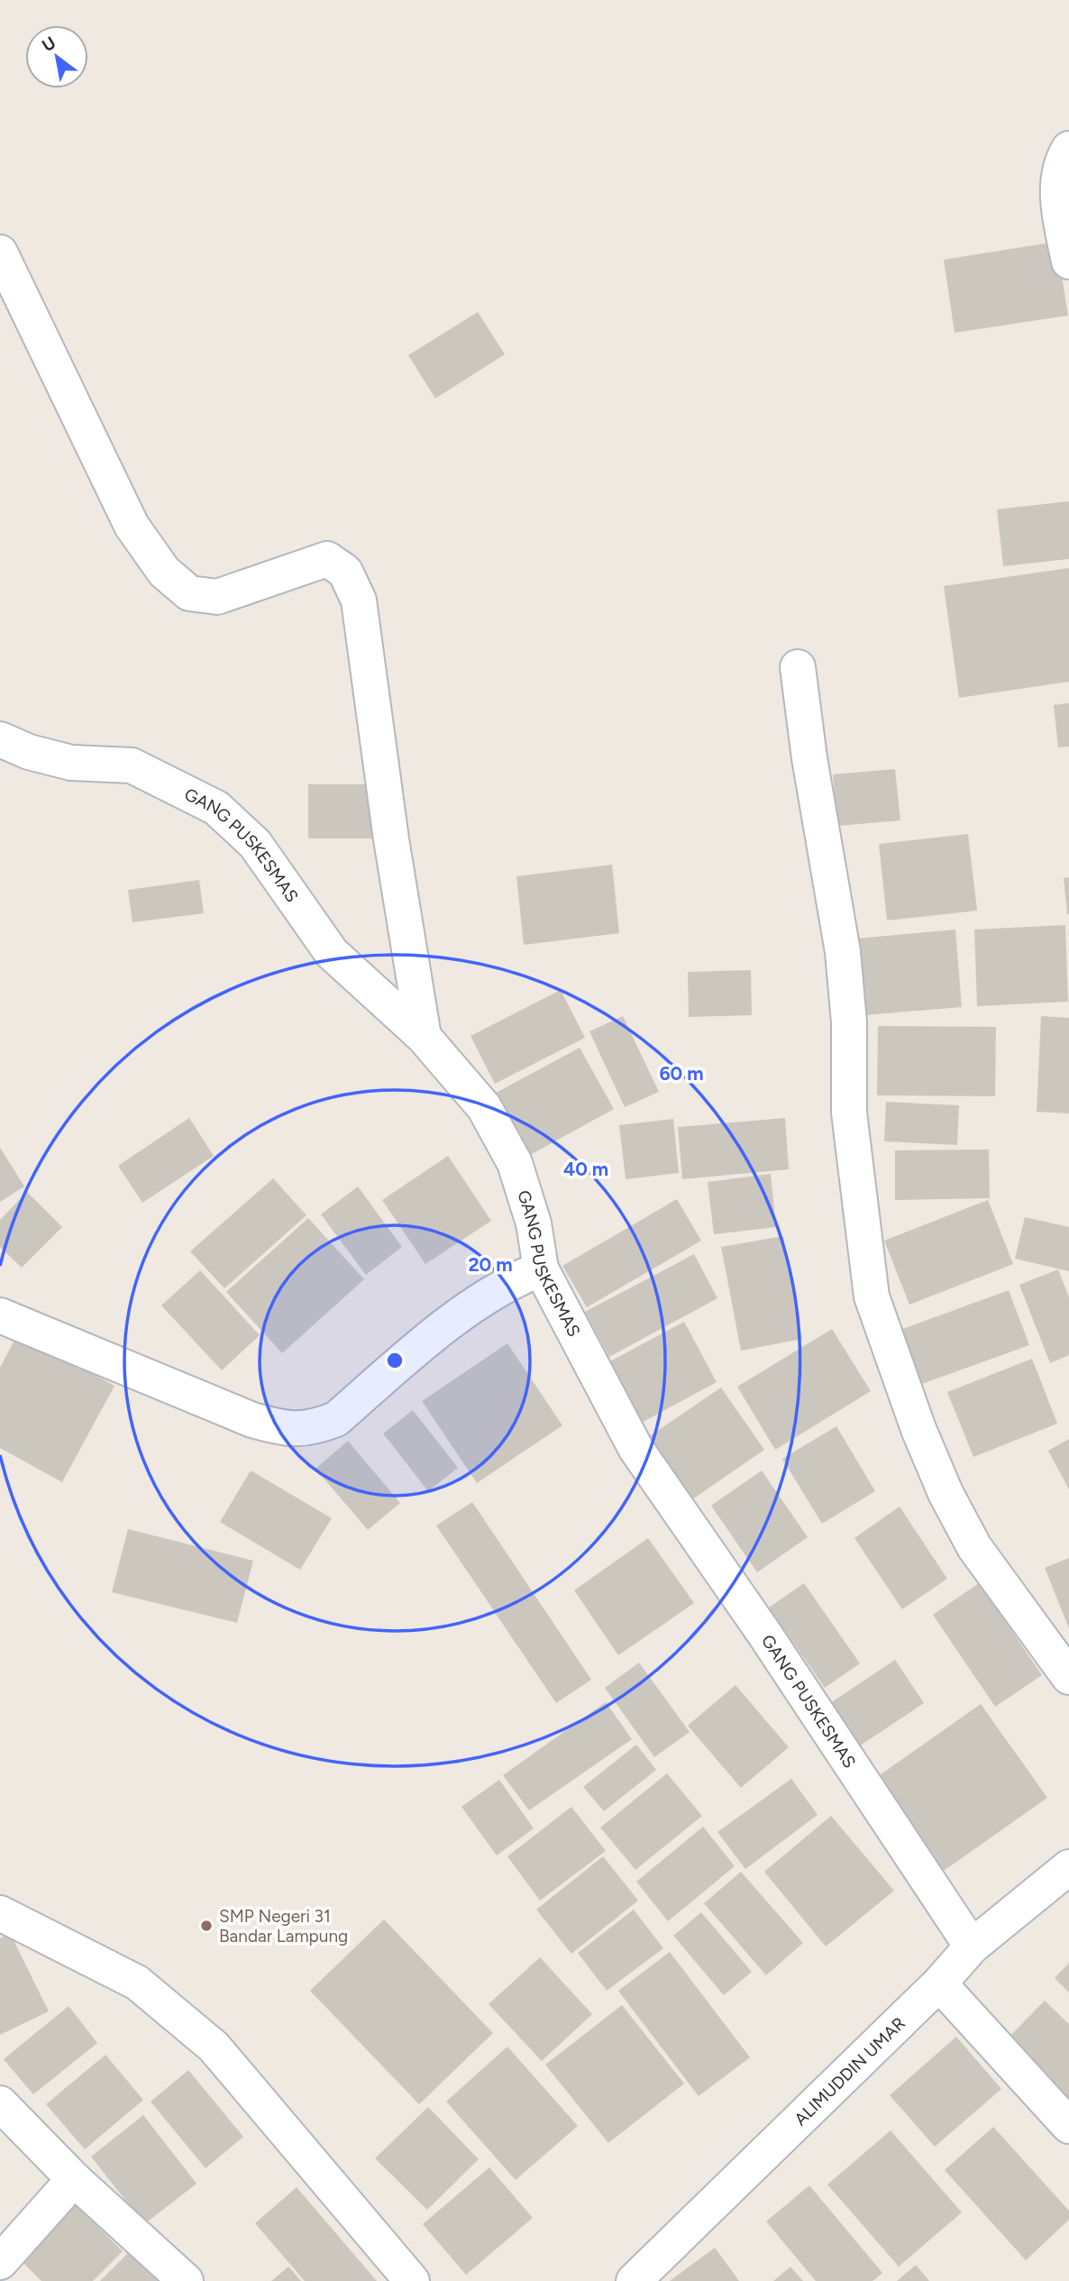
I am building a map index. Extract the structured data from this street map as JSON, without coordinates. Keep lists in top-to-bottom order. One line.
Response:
{"streets":{"street":["GANG PUSKESMAS","ALIMUDDIN UMAR"]},"crossings":[["GANG PUSKESMAS","ALIMUDDIN UMAR"]],"places":["SMP Negeri 31 Bandar Lampung"],"north":"top left","rings":["60 m","40 m","20 m"]}
